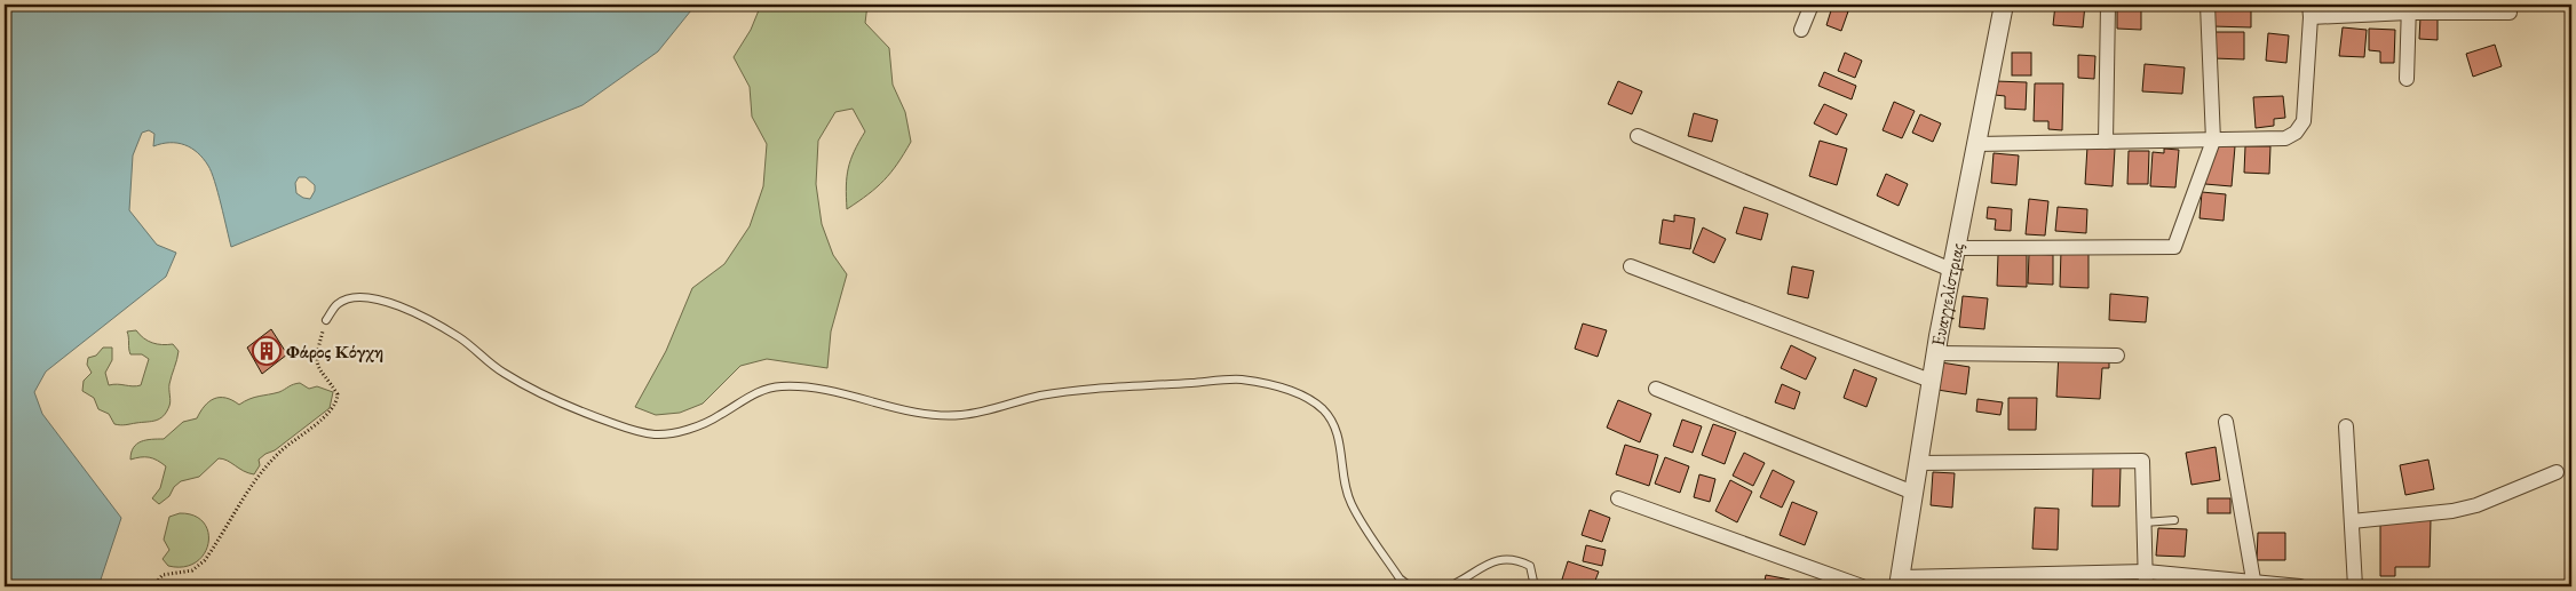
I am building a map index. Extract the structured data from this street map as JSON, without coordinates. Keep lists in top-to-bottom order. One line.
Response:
{"streets":{"street":["Ευαγγελίστριας"]},"places":{"building":["Φάρος Κόγχη"]}}
